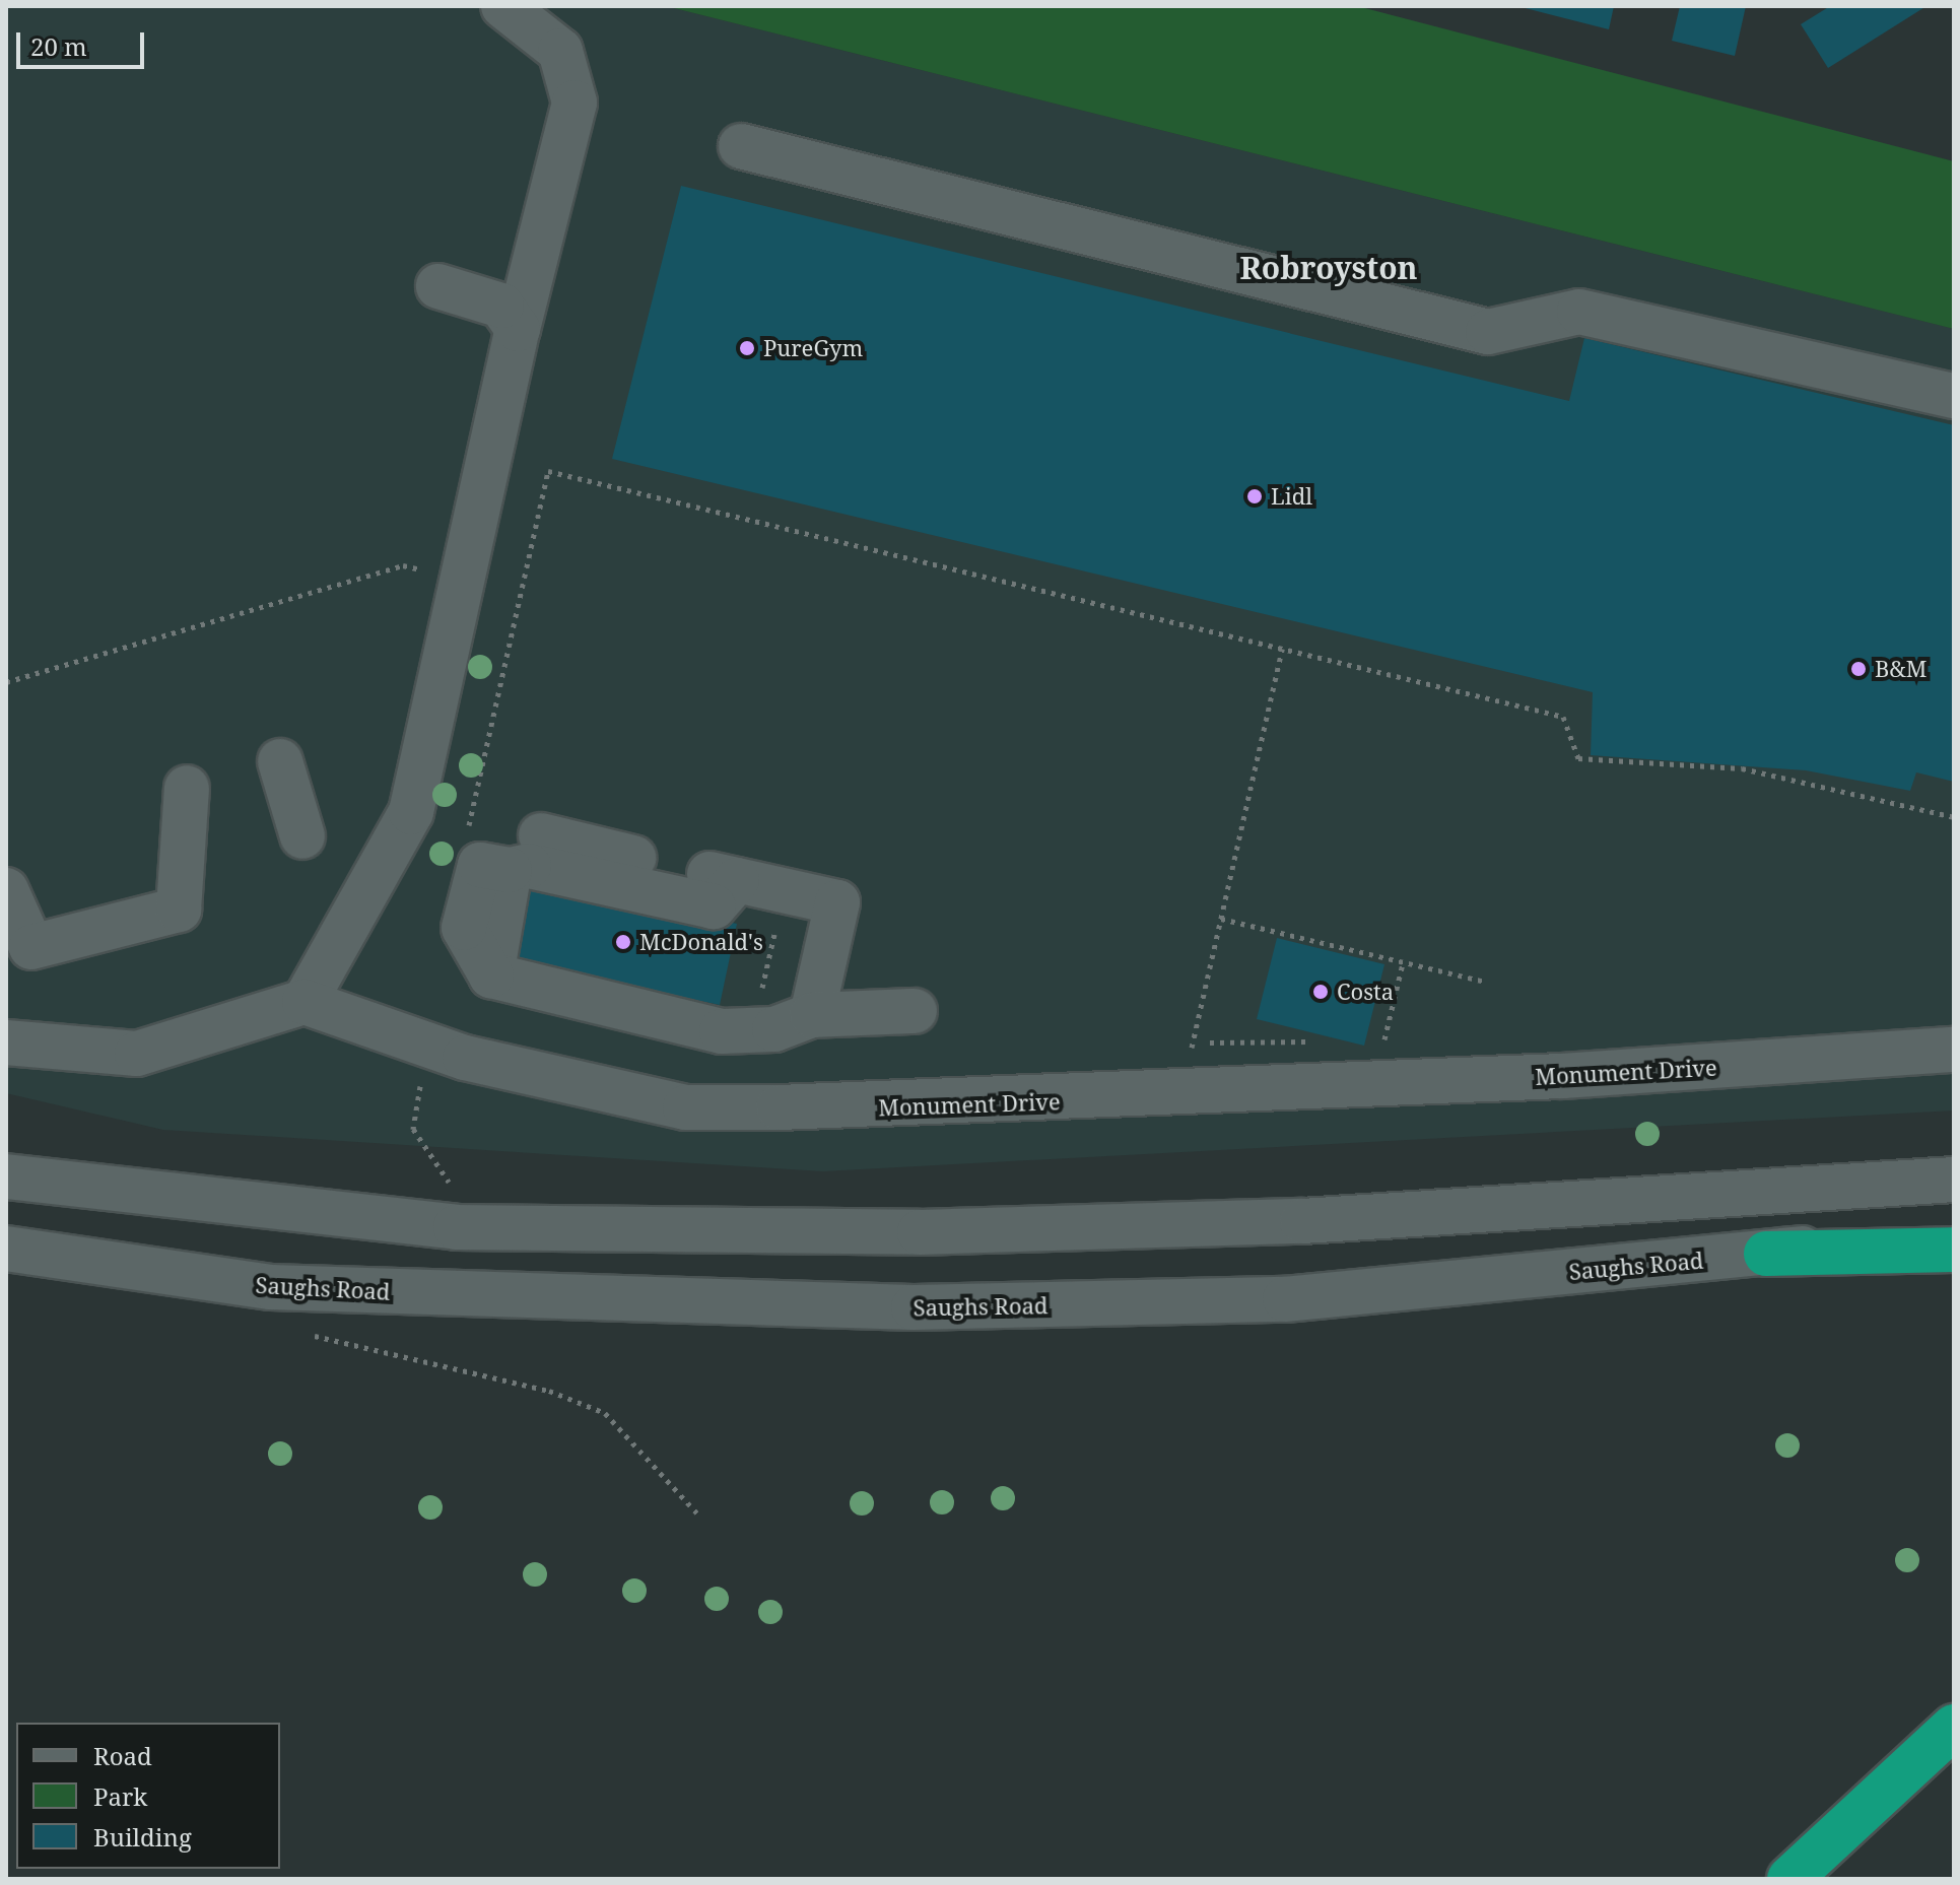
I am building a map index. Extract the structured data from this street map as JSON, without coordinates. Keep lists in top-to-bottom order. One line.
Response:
{"streets":{"street":["Monument Drive","Saughs Road"]},"districts":["Robroyston"],"places":["PureGym","Lidl","B&M","McDonald's","Costa"],"legend":["Road","Park","Building"],"scale_bar":"20 m"}
